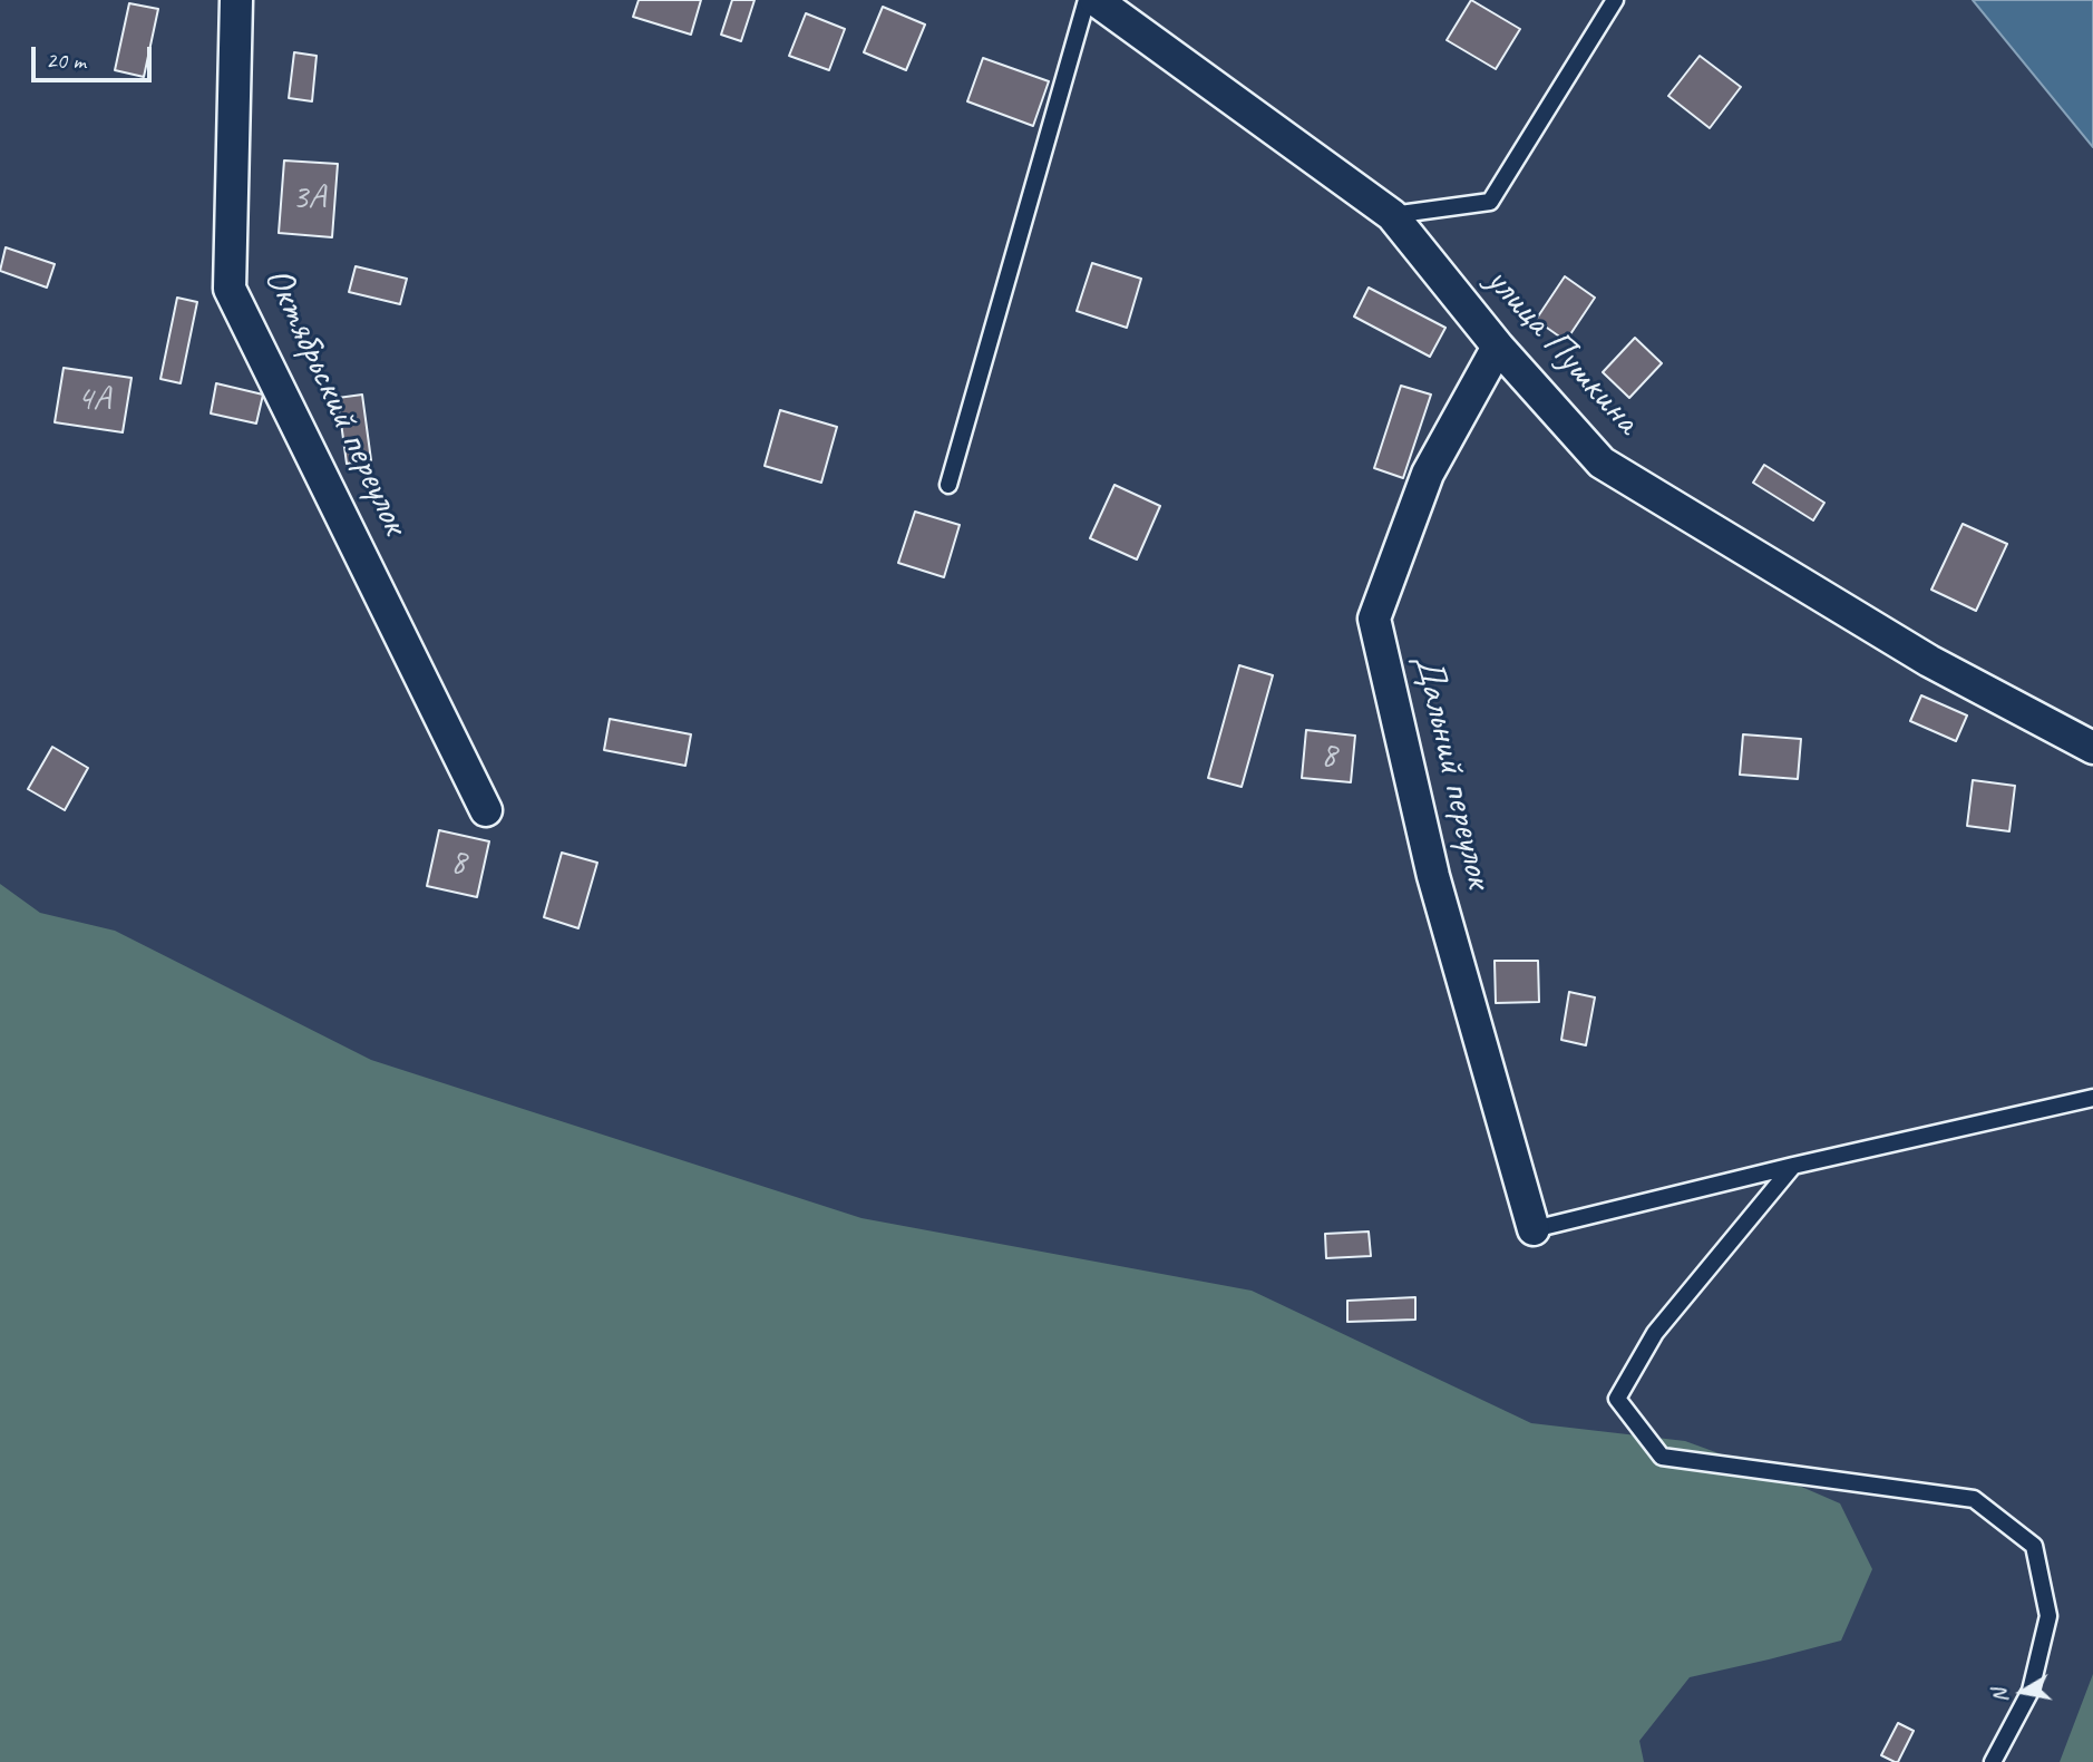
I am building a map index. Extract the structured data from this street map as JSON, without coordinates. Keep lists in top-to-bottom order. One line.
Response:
{"streets":{"street":["улица Пушкина","Октябрьский переулок","Дальний переулок"]},"crossings":[["улица Пушкина","Дальний переулок"]],"house_numbers":["3А","4А","8","8"],"scale_bar":"20 m","north":"left"}
